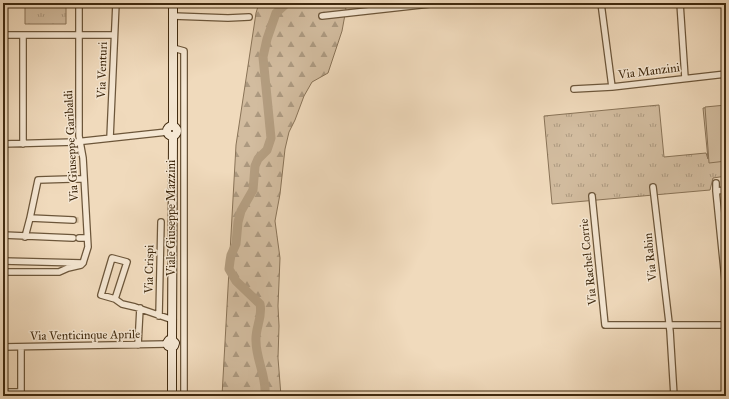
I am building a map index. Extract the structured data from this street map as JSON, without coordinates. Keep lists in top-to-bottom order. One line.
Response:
{"streets":{"street":["Via Venturi","Via Manzini","Via Giuseppe Garibaldi","Viale Giuseppe Mazzini","Via Rabin","Via Rachel Corrie","Via Crispi","Via Venticinque Aprile"]},"crossings":[["Viale Giuseppe Mazzini","Via Venticinque Aprile"],["Via Rabin","Via Rachel Corrie"]]}
